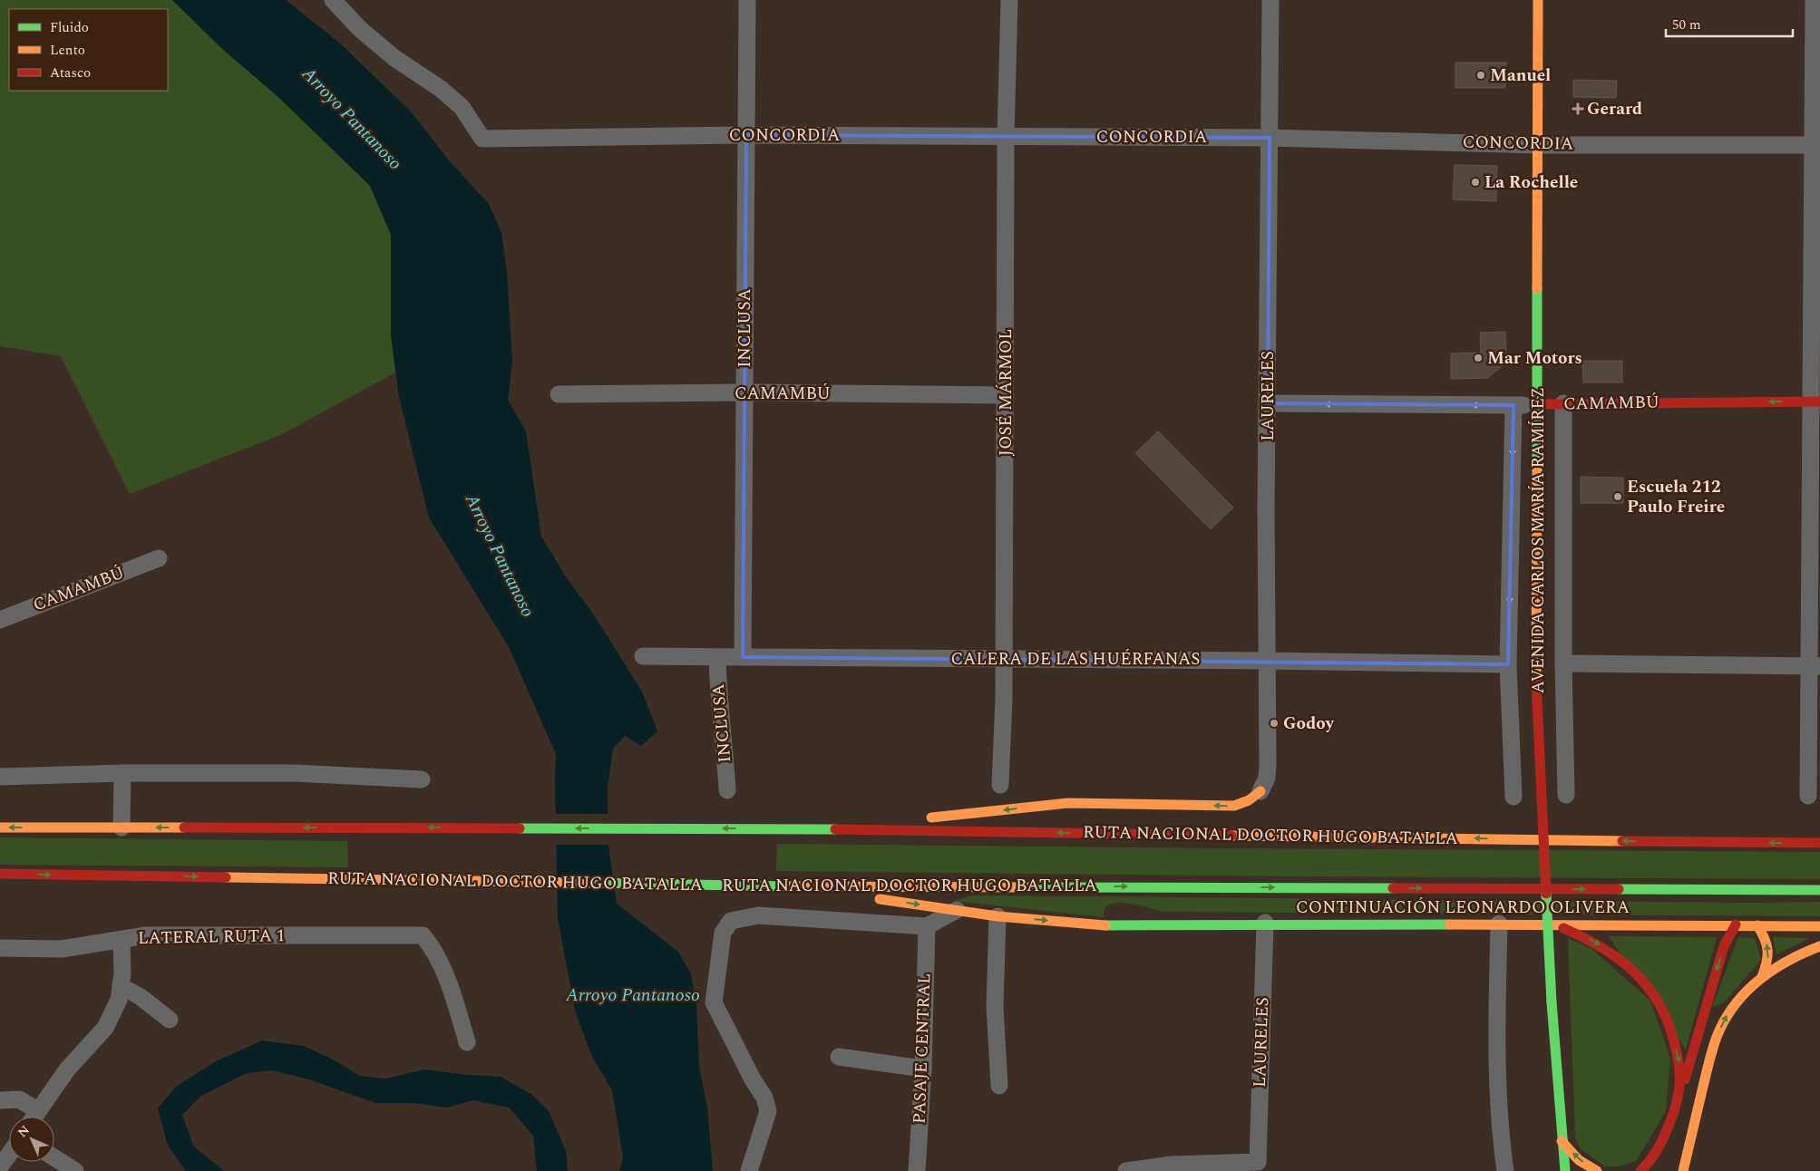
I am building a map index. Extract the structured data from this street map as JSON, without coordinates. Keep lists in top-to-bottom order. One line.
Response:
{"streets":{"main road":["CAMAMBÚ","AVENIDA CARLOS MARÍA RAMÍREZ","RUTA NACIONAL DOCTOR HUGO BATALLA","CONTINUACIÓN LEONARDO OLIVERA"],"street":["CONCORDIA","INCLUSA","JOSÉ MÁRMOL","LAURELES","CALERA DE LAS HUÉRFANAS","LATERAL RUTA 1","PASAJE CENTRAL"]},"crossings":[["CONCORDIA","INCLUSA"],["CONCORDIA","JOSÉ MÁRMOL"],["CONCORDIA","LAURELES"],["CONCORDIA","AVENIDA CARLOS MARÍA RAMÍREZ"],["INCLUSA","CAMAMBÚ"],["INCLUSA","CALERA DE LAS HUÉRFANAS"],["JOSÉ MÁRMOL","CAMAMBÚ"],["JOSÉ MÁRMOL","CALERA DE LAS HUÉRFANAS"],["CAMAMBÚ","LAURELES"],["CAMAMBÚ","AVENIDA CARLOS MARÍA RAMÍREZ"],["LAURELES","CALERA DE LAS HUÉRFANAS"],["LAURELES","CONTINUACIÓN LEONARDO OLIVERA"],["AVENIDA CARLOS MARÍA RAMÍREZ","CALERA DE LAS HUÉRFANAS"],["RUTA NACIONAL DOCTOR HUGO BATALLA","CONTINUACIÓN LEONARDO OLIVERA"]],"one_way":["CAMAMBÚ","CONTINUACIÓN LEONARDO OLIVERA"],"water":["Arroyo Pantanoso"],"places":{"other":["Manuel","La Rochelle","Mar Motors","Escuela 212 Paulo Freire","Godoy"],"health":["Gerard"]},"legend":["Fluido","Lento","Atasco"],"scale_bar":"50 m","north":"top left"}
